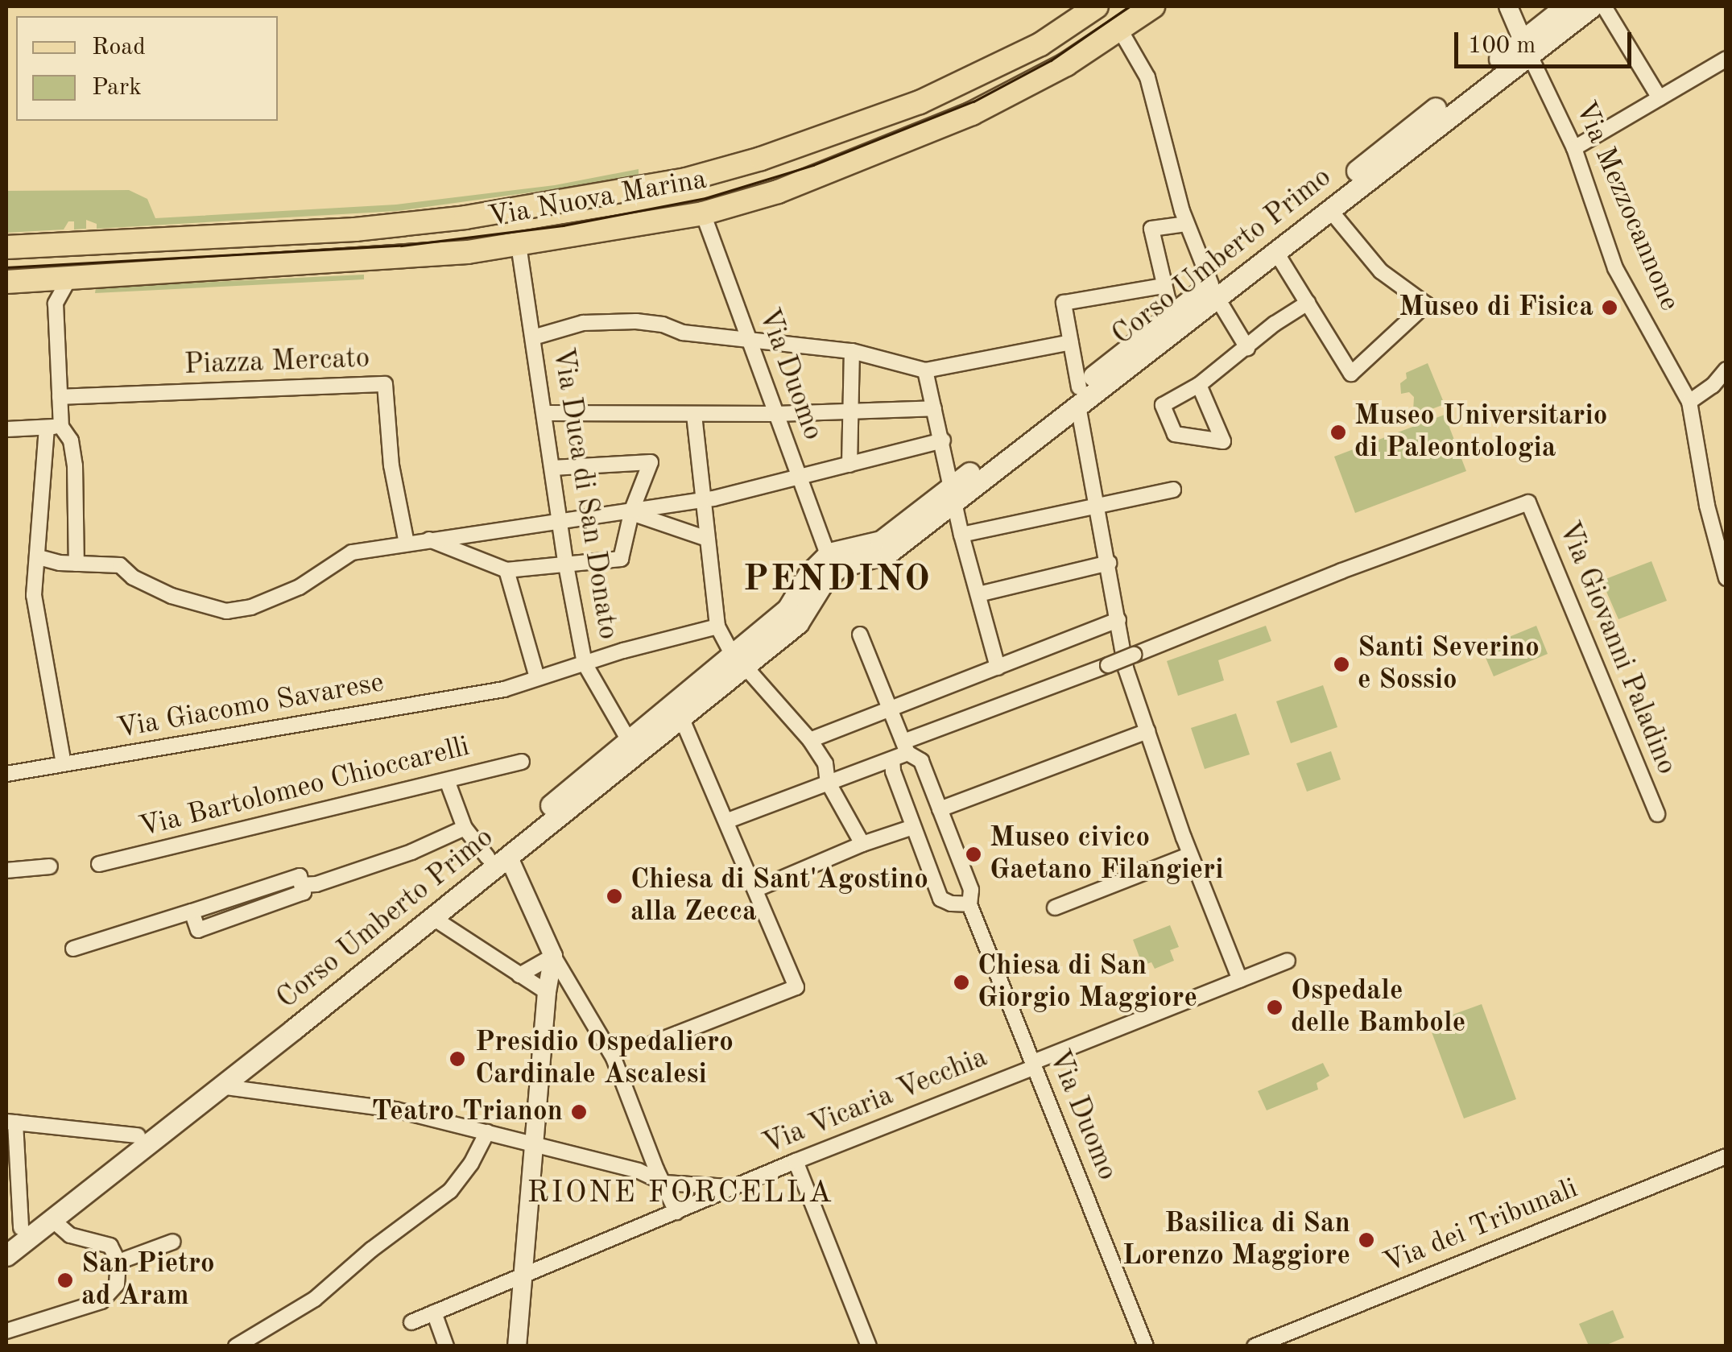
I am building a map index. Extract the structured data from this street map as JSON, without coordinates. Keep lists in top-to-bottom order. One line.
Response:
{"streets":{"main road":["Via Nuova Marina","Corso Umberto Primo"],"street":["Via Mezzocannone","Piazza Mercato","Via Duomo","Via Duca di San Donato","Via Giovanni Paladino","Via Giacomo Savarese","Via Bartolomeo Chioccarelli","Via Vicaria Vecchia","Via dei Tribunali"]},"crossings":[["Via Nuova Marina","Via Duomo"],["Via Nuova Marina","Via Duca di San Donato"],["Via Mezzocannone","Corso Umberto Primo"],["Corso Umberto Primo","Via Duca di San Donato"],["Via Duomo","Via Vicaria Vecchia"],["Via Duca di San Donato","Via Giacomo Savarese"]],"districts":["PENDINO","RIONE FORCELLA"],"places":["Museo di Fisica","Museo Universitario di Paleontologia","Santi Severino e Sossio","Museo civico Gaetano Filangieri","Chiesa di Sant'Agostino alla Zecca","Chiesa di San Giorgio Maggiore","Ospedale delle Bambole","Presidio Ospedaliero Cardinale Ascalesi","Teatro Trianon","Basilica di San Lorenzo Maggiore","San Pietro ad Aram"],"legend":["Road","Park"],"scale_bar":"100 m"}
